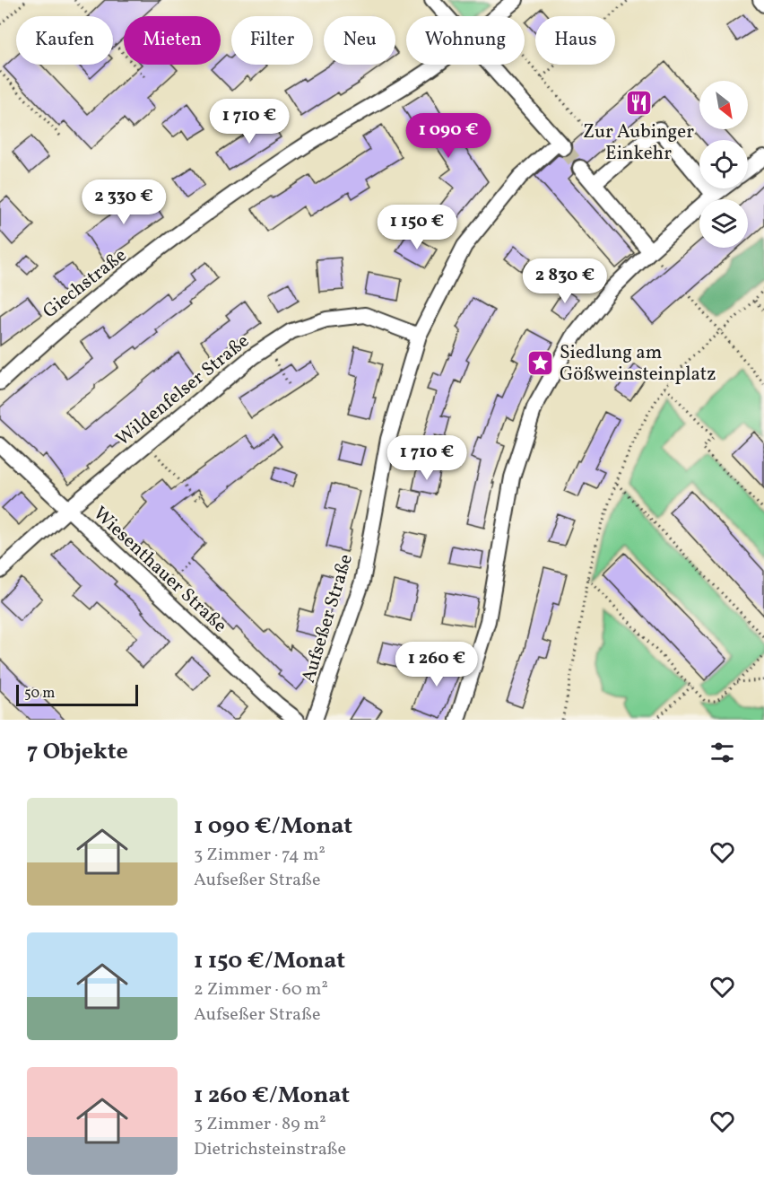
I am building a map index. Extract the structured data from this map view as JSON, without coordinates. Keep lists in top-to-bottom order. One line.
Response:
{"streets":{"street":["Giechstraße","Wildenfelser Straße","Wiesenthauer Straße","Aufseßer Straße"]},"crossings":[["Wildenfelser Straße","Wiesenthauer Straße"],["Wildenfelser Straße","Aufseßer Straße"]],"places":{"restaurant":["Zur Aubinger Einkehr"],"place":["Siedlung am Gößweinsteinplatz"]},"scale_bar":"50 m","north":"bottom right","page":{"chip":["Kaufen","Mieten","Filter","Neu","Wohnung","Haus"],"price":["1 710 €","1 090 €","2 330 €","1 150 €","2 830 €","1 710 €","1 260 €"],"scale":"50 m","heading":"7 Objekte","list":[{"name":"1 090 €/Monat","note":"3 Zimmer · 74 m² · Aufseßer Straße"},{"name":"1 150 €/Monat","note":"2 Zimmer · 60 m² · Aufseßer Straße"},{"name":"1 260 €/Monat","note":"3 Zimmer · 89 m² · Dietrichsteinstraße"}]}}
